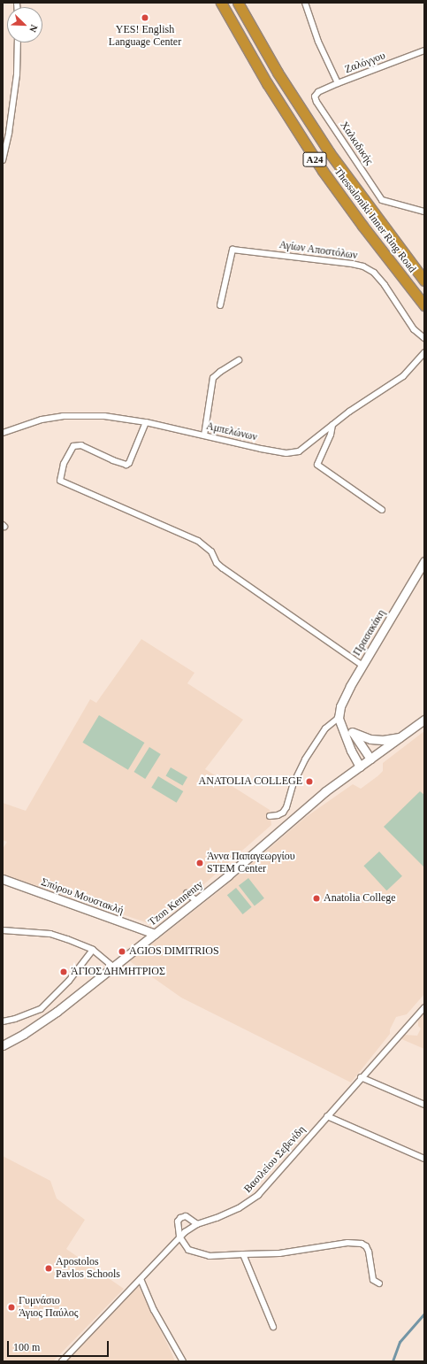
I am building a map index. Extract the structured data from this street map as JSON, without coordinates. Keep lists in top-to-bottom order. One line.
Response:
{"streets":{"highway":["Α24","Thessaloniki Inner Ring Road"],"main road":["Πρασακάκη","Σπύρου Μουστακλή","Tzon Kennenty"],"street":["Ζαλόγγου","Χαλκιδικής","Αγίων Αποστόλων","Αμπελώνων","Βασιλείου Σεβενίδη"]},"crossings":[["Ζαλόγγου","Χαλκιδικής"],["Σπύρου Μουστακλή","Tzon Kennenty"]],"places":["YES! English Language Center","ANATOLIA COLLEGE","Άννα Παπαγεωργίου STEM Center","Anatolia College","AGIOS DIMITRIOS","ΆΓΙΟΣ ΔΗΜΗΤΡΙΟΣ","Apostolos Pavlos Schools","Γυμνάσιο Άγιος Παύλος"],"scale_bar":"100 m","north":"bottom right"}
